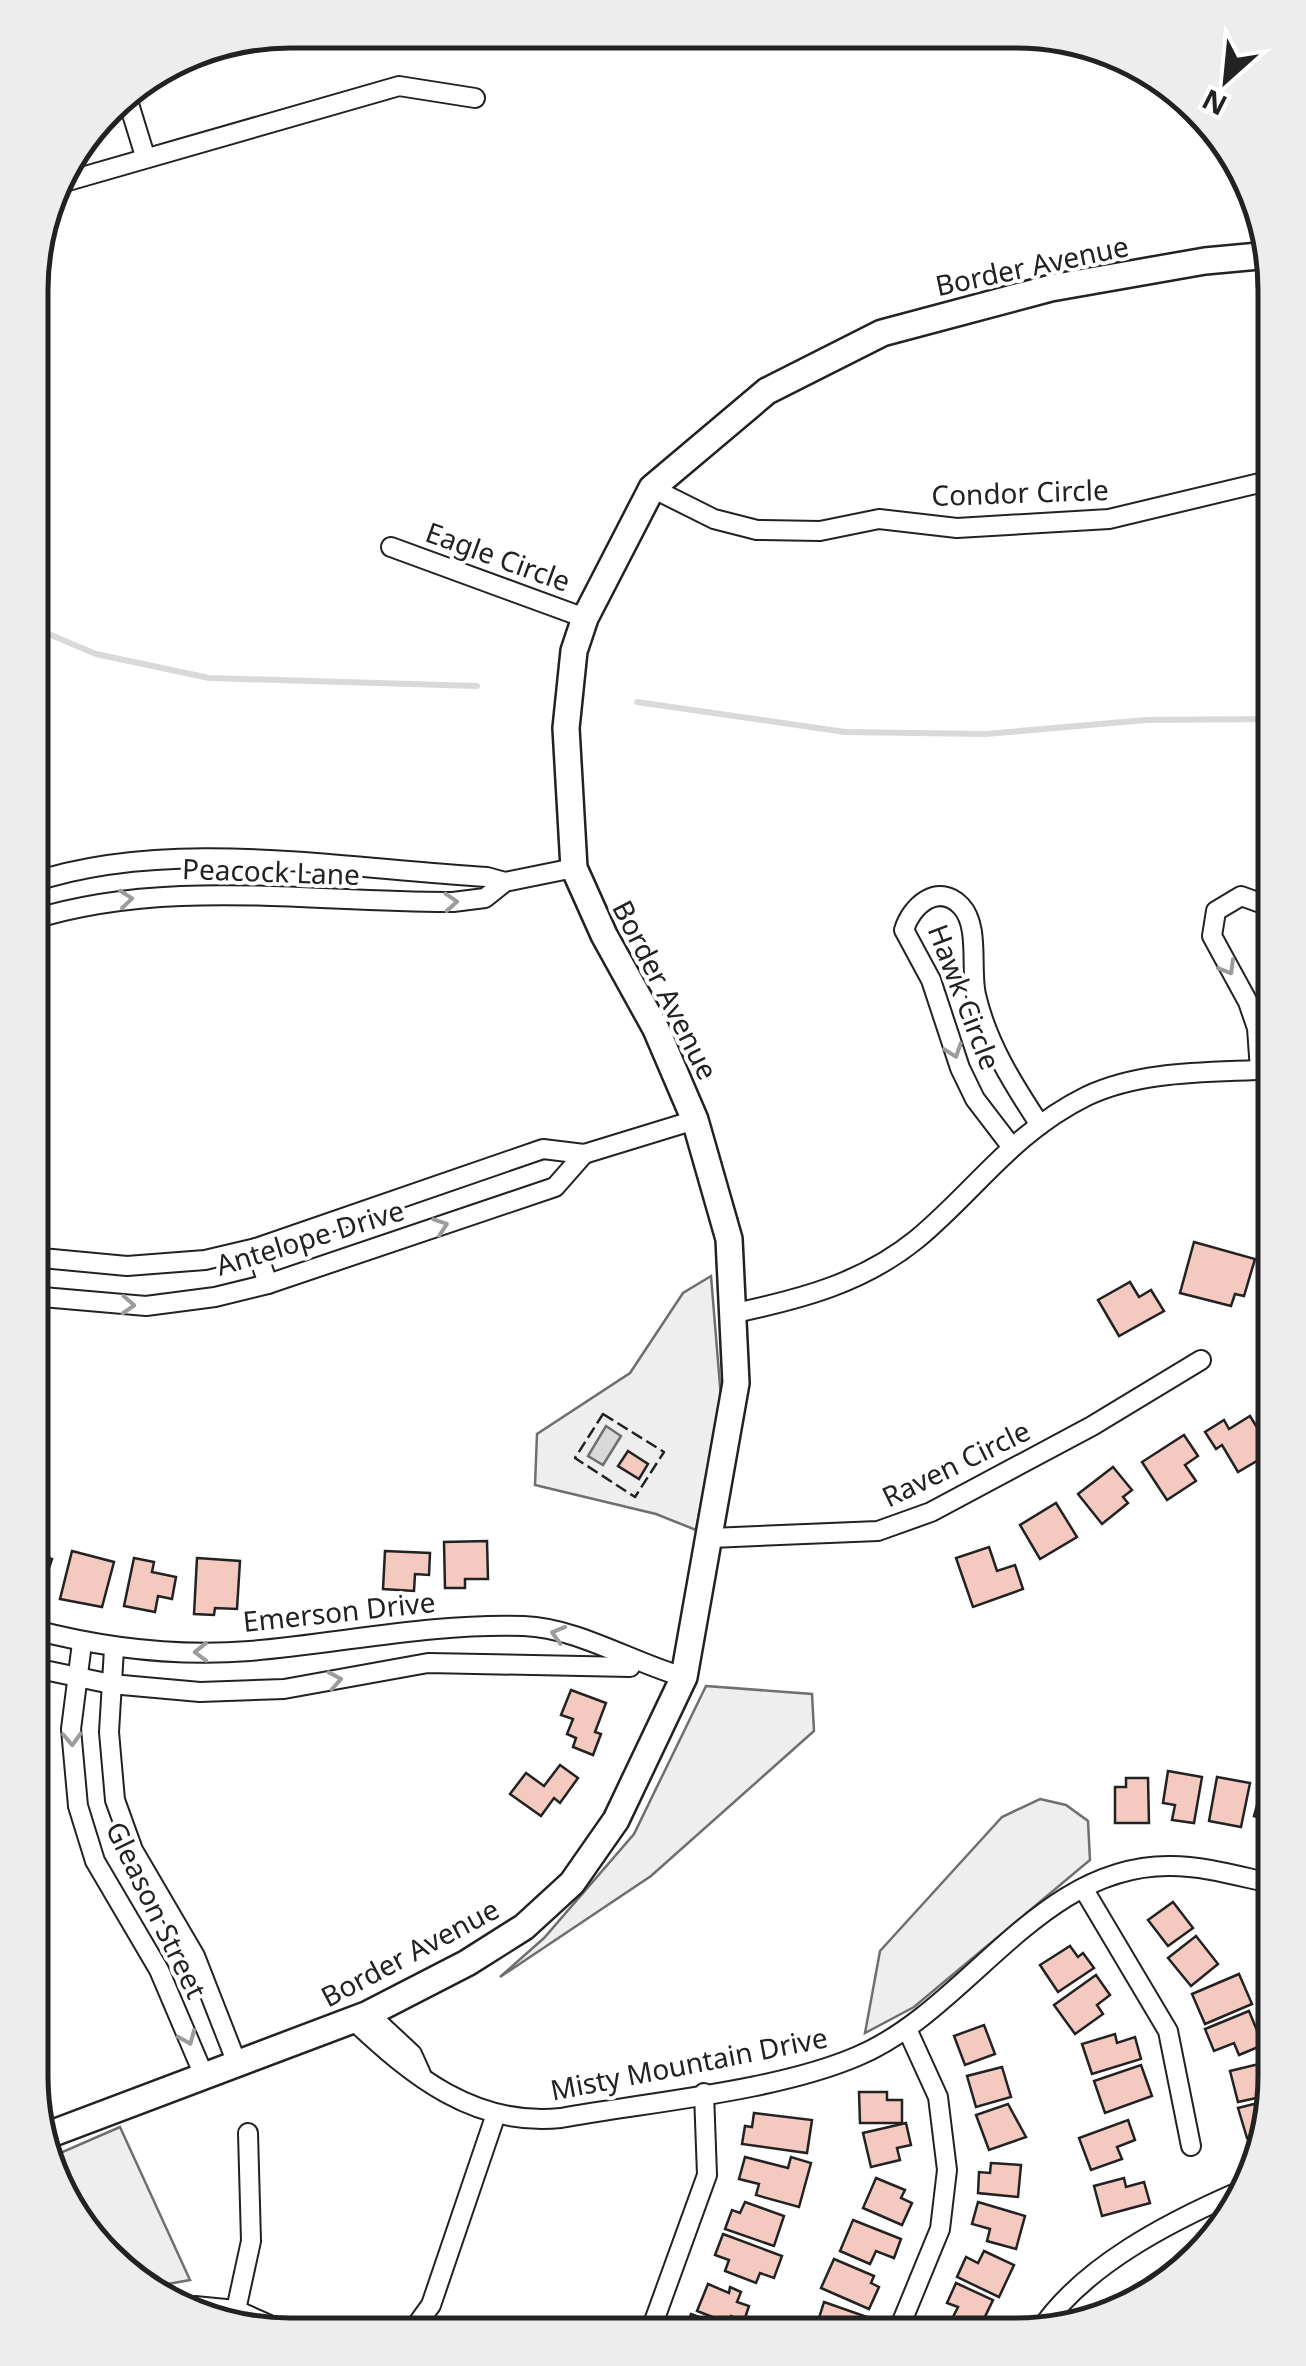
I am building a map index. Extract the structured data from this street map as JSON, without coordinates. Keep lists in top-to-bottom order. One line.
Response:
{"streets":{"street":["Border Avenue","Condor Circle","Eagle Circle","Peacock Lane","Hawk Circle","Antelope Drive","Raven Circle","Emerson Drive","Gleason Street","Misty Mountain Drive"]},"crossings":[["Border Avenue","Condor Circle"],["Border Avenue","Eagle Circle"],["Border Avenue","Peacock Lane"],["Border Avenue","Antelope Drive"],["Border Avenue","Raven Circle"],["Border Avenue","Emerson Drive"],["Border Avenue","Gleason Street"],["Border Avenue","Misty Mountain Drive"],["Emerson Drive","Gleason Street"]],"north":"bottom left"}
